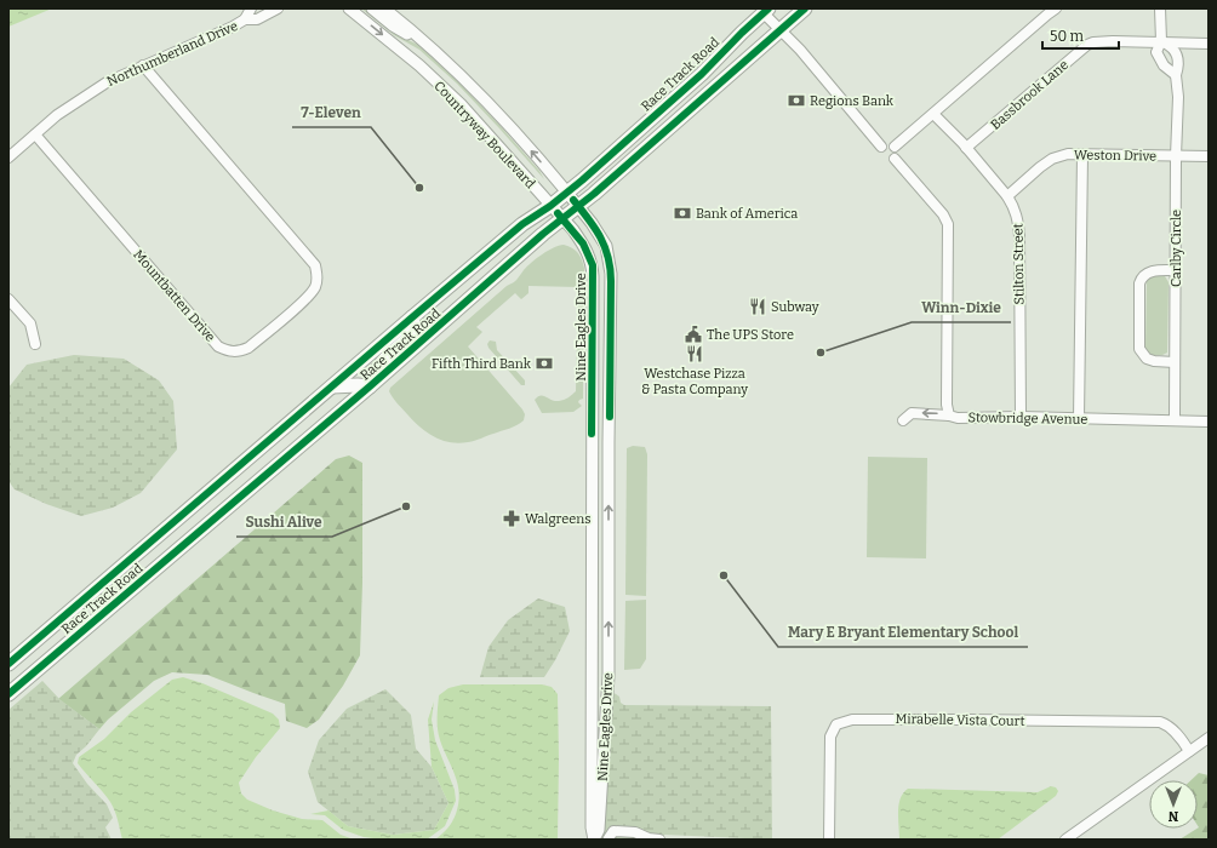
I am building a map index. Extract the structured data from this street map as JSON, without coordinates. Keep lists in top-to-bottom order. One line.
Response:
{"streets":{"main road":["Race Track Road"],"street":["Northumberland Drive","Bassbrook Lane","Countryway Boulevard","Weston Drive","Carlby Circle","Stilton Street","Mountbatten Drive","Nine Eagles Drive","Stowbridge Avenue","Mirabelle Vista Court"]},"crossings":[["Northumberland Drive","Mountbatten Drive"],["Race Track Road","Countryway Boulevard"],["Race Track Road","Nine Eagles Drive"],["Bassbrook Lane","Carlby Circle"],["Bassbrook Lane","Stilton Street"],["Countryway Boulevard","Nine Eagles Drive"],["Weston Drive","Carlby Circle"],["Weston Drive","Stilton Street"],["Carlby Circle","Stowbridge Avenue"],["Stilton Street","Stowbridge Avenue"]],"places":{"bank":["Regions Bank","Bank of America","Fifth Third Bank"],"other":["7-Eleven","Winn-Dixie","Sushi Alive","Mary E Bryant Elementary School"],"restaurant":["Subway","Westchase Pizza & Pasta Company"],"public building":["The UPS Store"],"pharmacy":["Walgreens"]},"scale_bar":"50 m","north":"bottom"}
